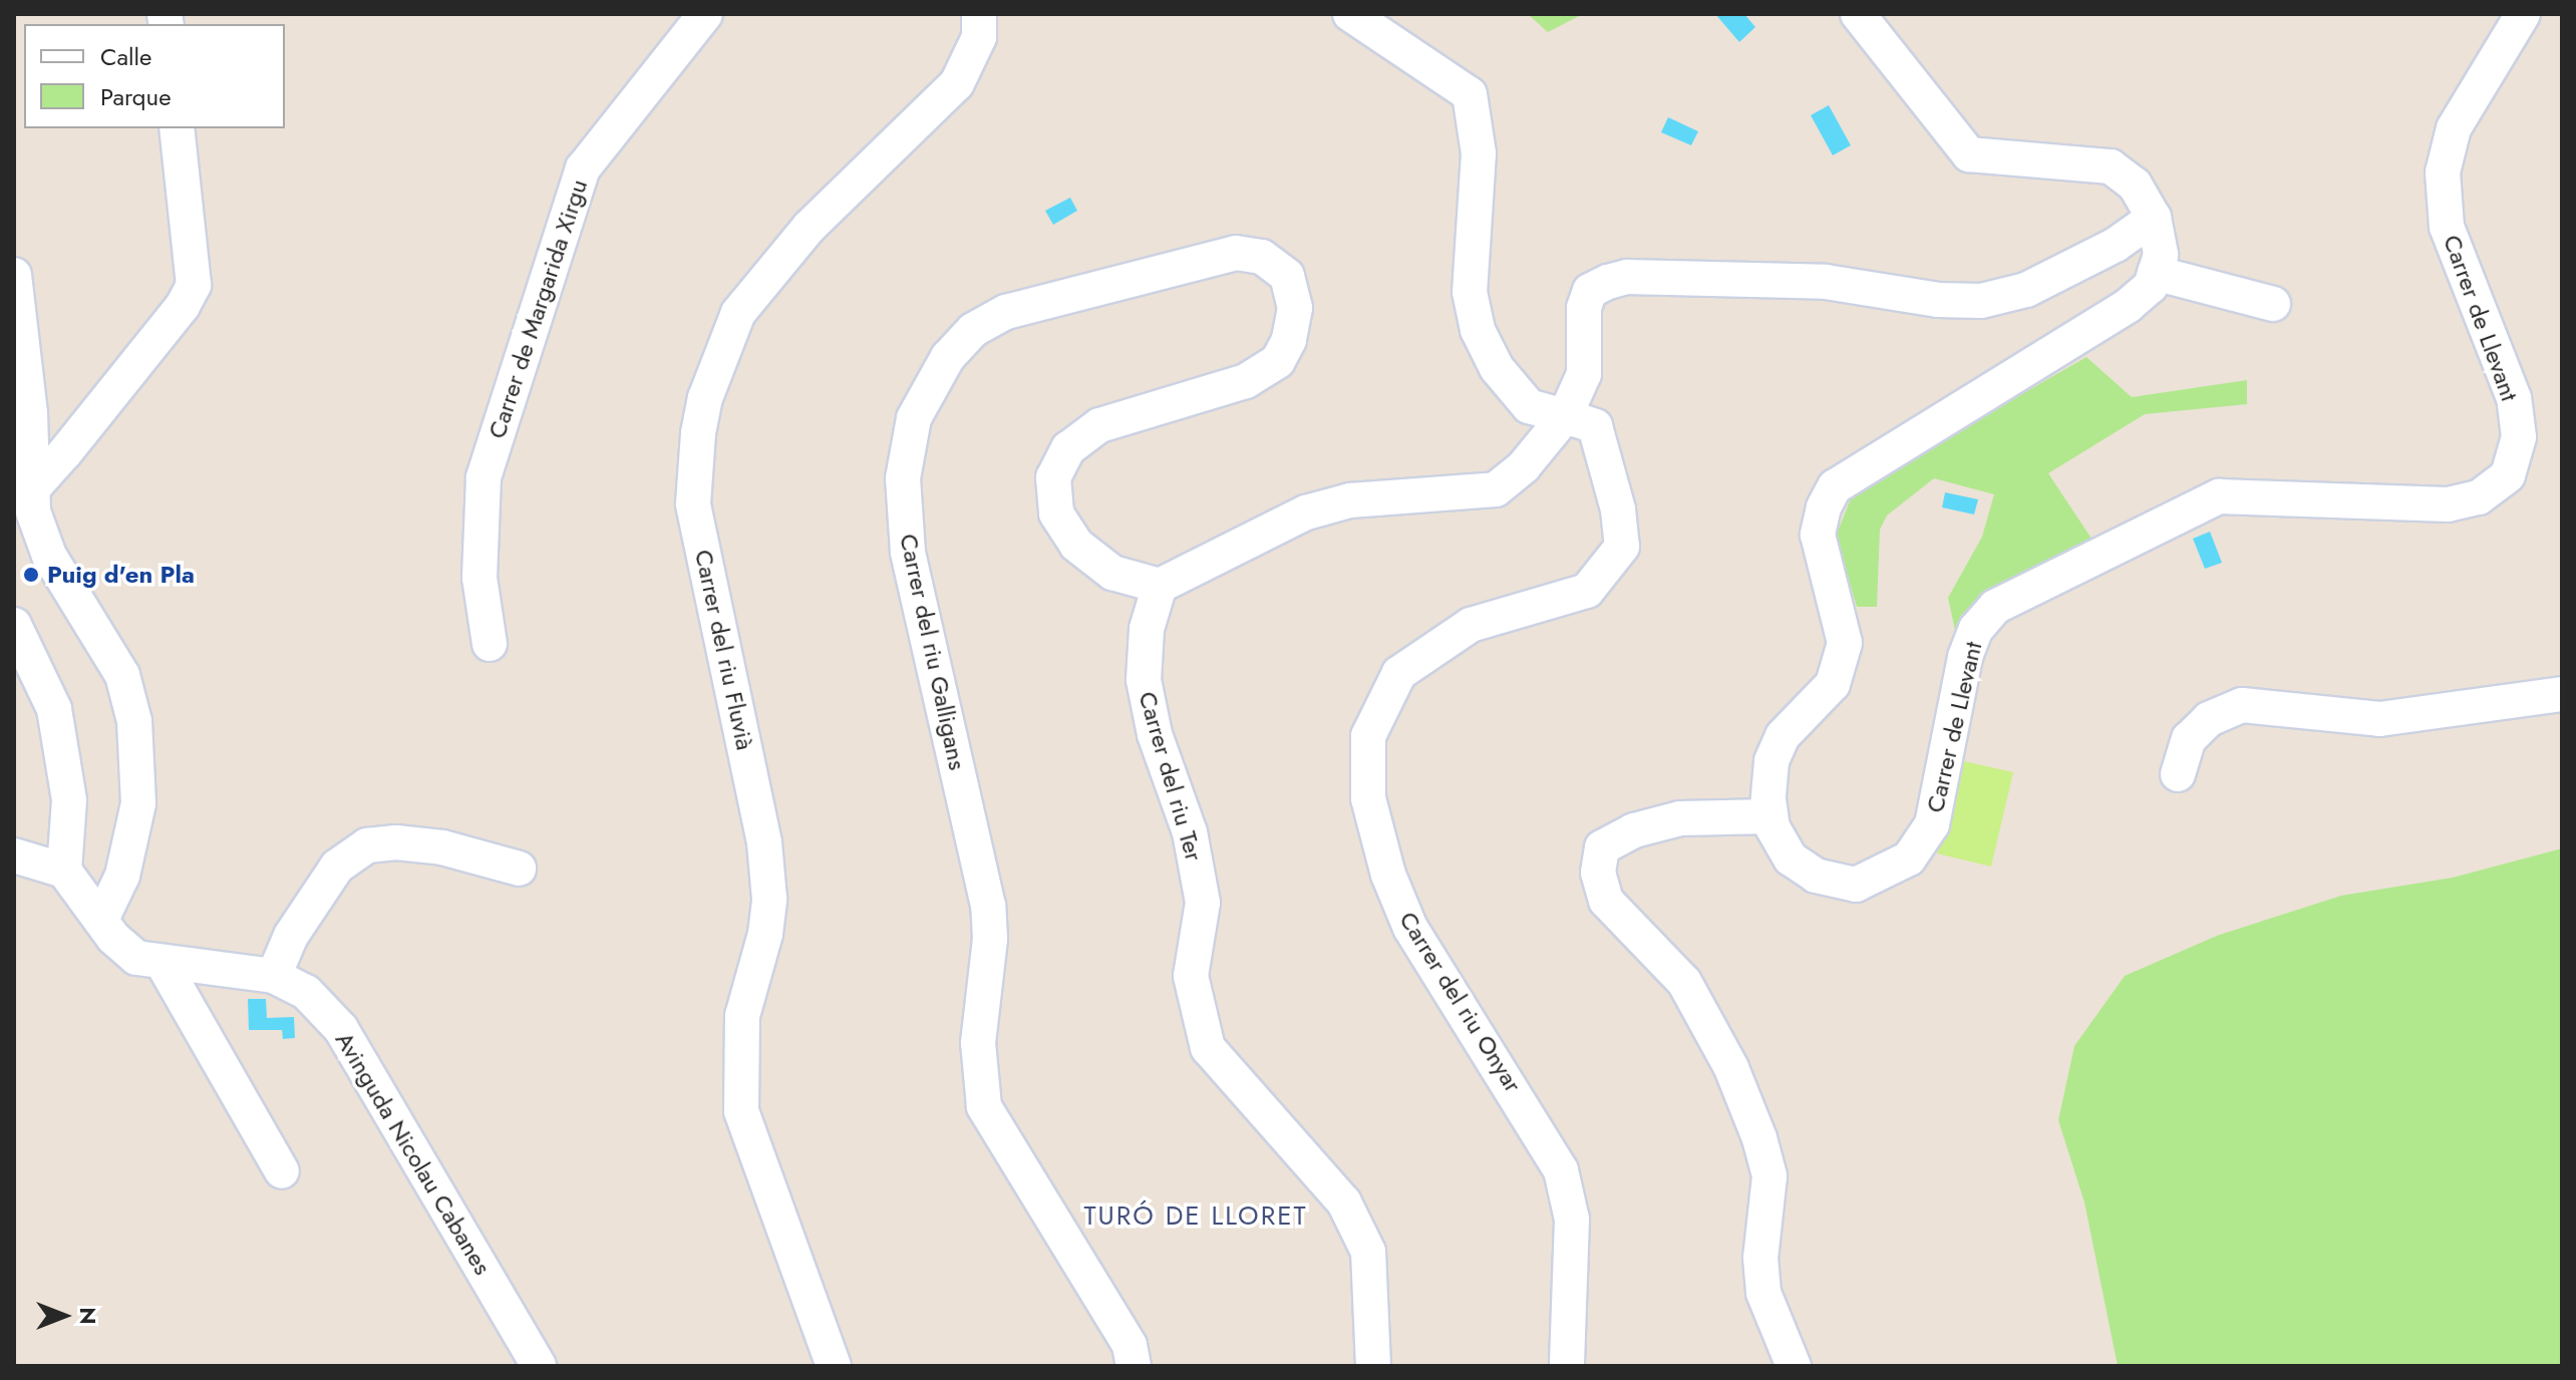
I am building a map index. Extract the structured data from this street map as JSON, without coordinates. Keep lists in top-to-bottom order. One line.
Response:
{"streets":{"street":["Carrer de Margarida Xirgu","Carrer de Llevant","Carrer del riu Fluvià","Carrer del riu Galligans","Carrer del riu Ter","Carrer del riu Onyar","Avinguda Nicolau Cabanes"]},"crossings":[["Carrer del riu Galligans","Carrer del riu Ter"]],"districts":["TURÓ DE LLORET"],"places":["Puig d'en Pla"],"legend":["Calle","Parque"],"north":"right"}
